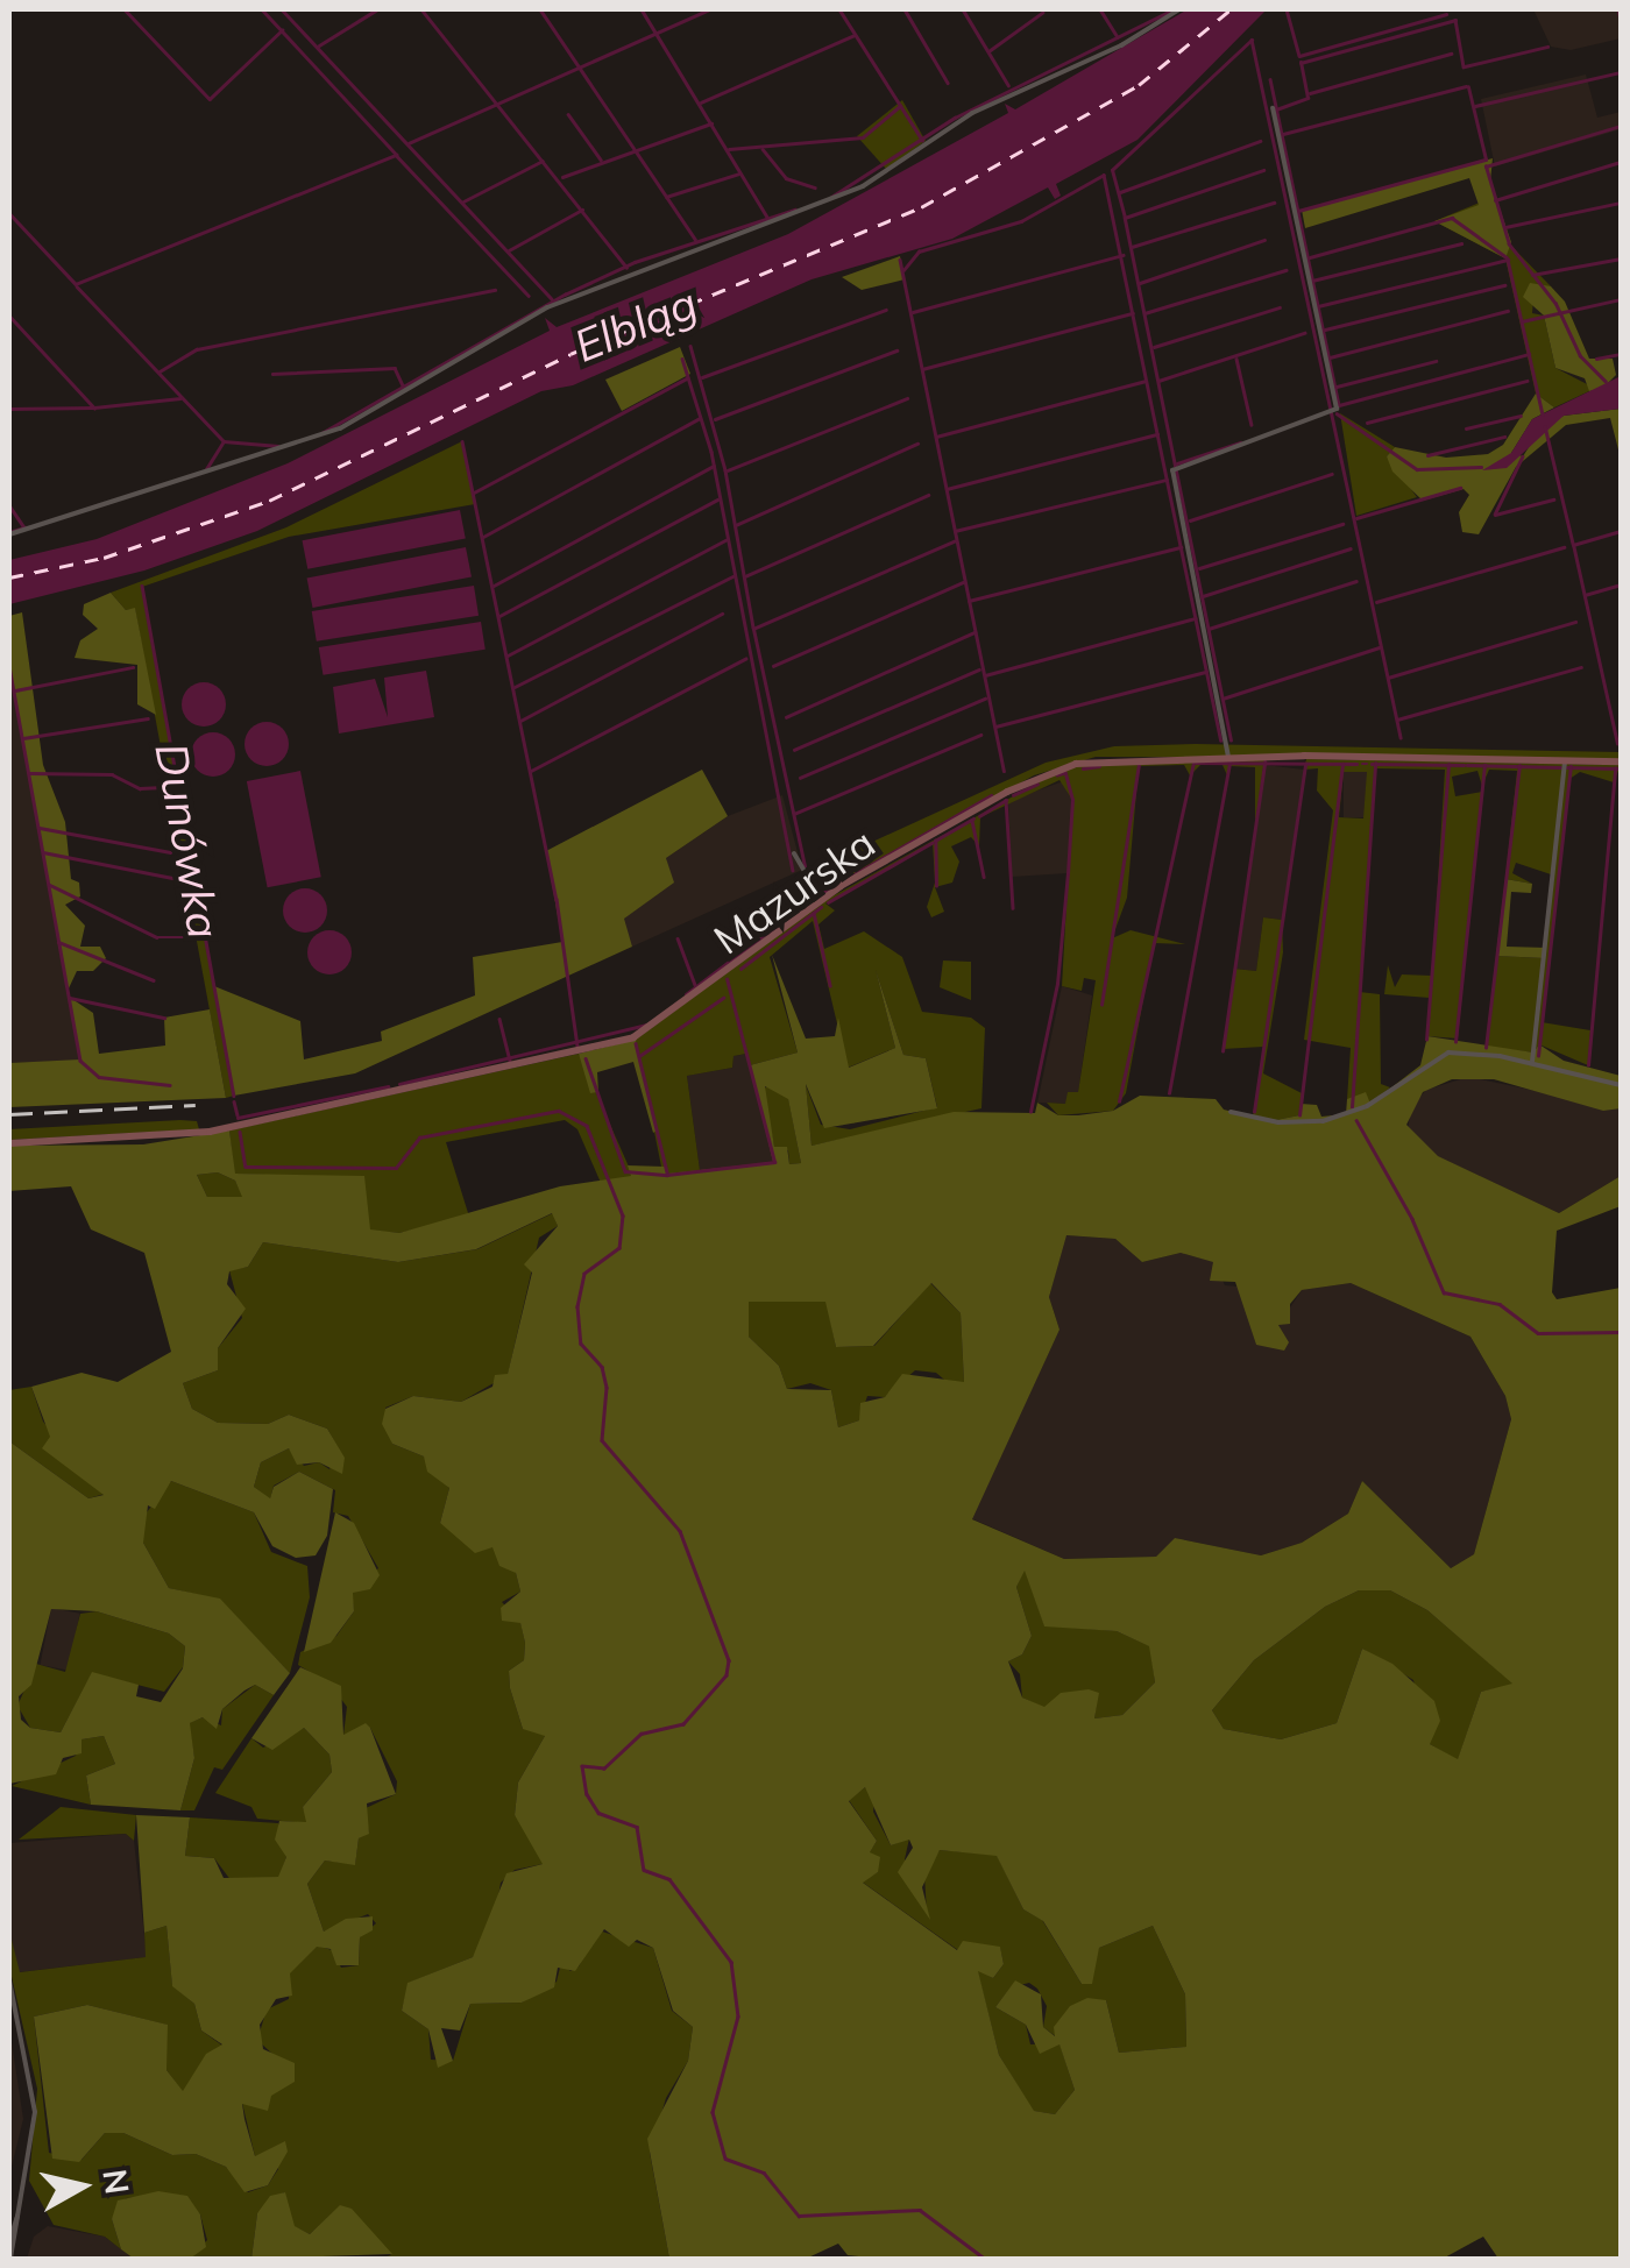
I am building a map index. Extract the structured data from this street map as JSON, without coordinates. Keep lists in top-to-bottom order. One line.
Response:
{"streets":{"main road":["Mazurska"]},"water":["Elbląg","Dunówka"],"north":"right"}
